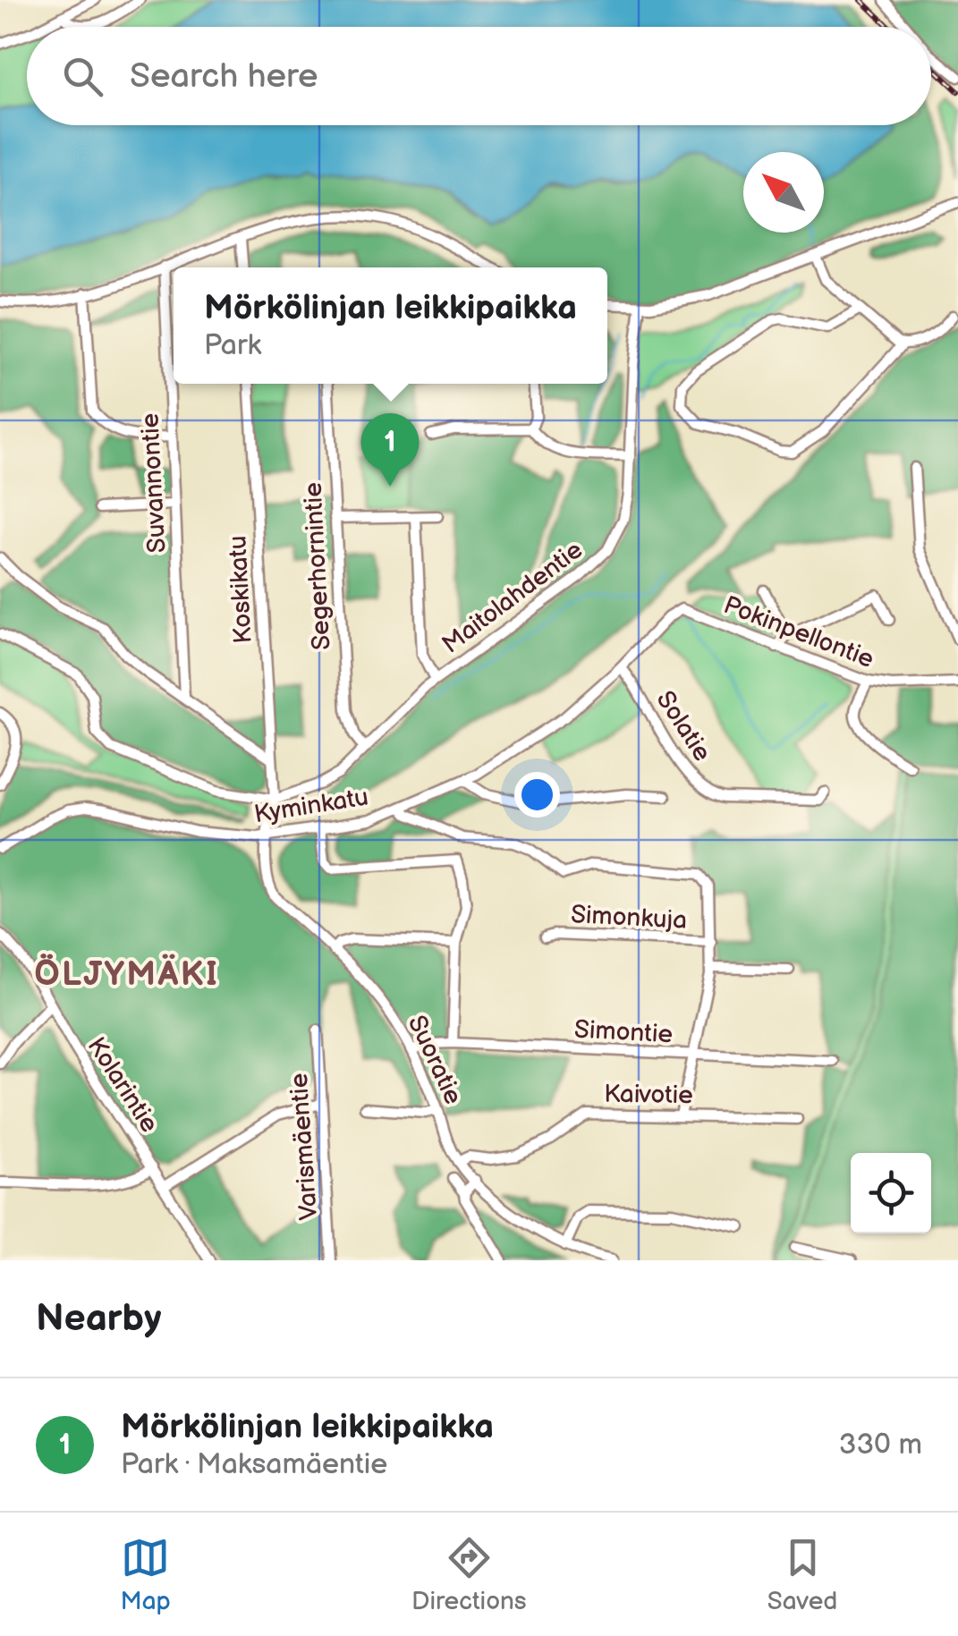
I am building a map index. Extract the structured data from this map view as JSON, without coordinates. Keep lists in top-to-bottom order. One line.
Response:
{"streets":{"street":["Suvannontie","Segerhornintie","Koskikatu","Maitolahdentie","Pokinpellontie","Solatie","Kyminkatu","Simonkuja","Simontie","Suoratie","Kolarintie","Kaivotie","Varismäentie"]},"crossings":[["Segerhornintie","Maitolahdentie"],["Koskikatu","Maitolahdentie"],["Pokinpellontie","Kyminkatu"],["Solatie","Kyminkatu"],["Kyminkatu","Suoratie"],["Simontie","Suoratie"],["Suoratie","Kaivotie"]],"districts":["ÖLJYMÄKI"],"north":"top left","page":{"search":"Search here","popup":["Mörkölinjan leikkipaikka","Park"],"pins":"1","heading":"Nearby","list":[{"mark":"1","name":"Mörkölinjan leikkipaikka","note":"Park · Maksamäentie","value":"330 m"}],"nav":["Map","Directions","Saved"]}}
